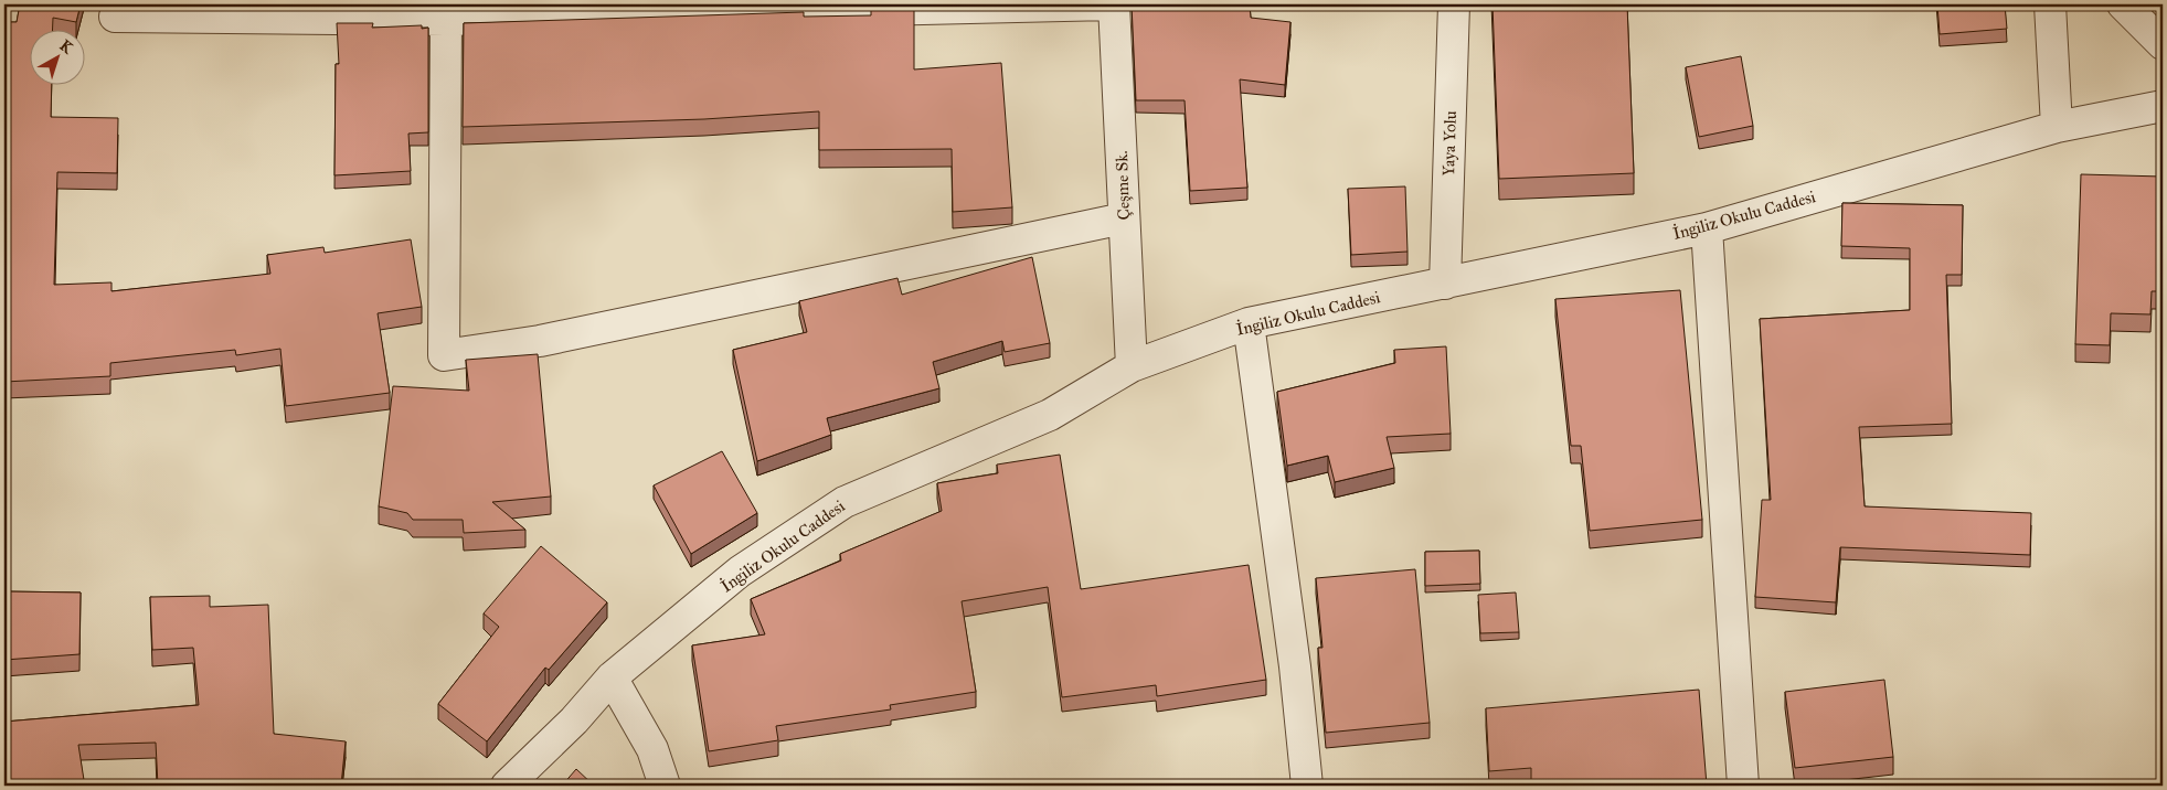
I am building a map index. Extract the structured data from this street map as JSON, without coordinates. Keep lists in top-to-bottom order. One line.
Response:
{"streets":{"street":["Yaya Yolu","Çeşme Sk.","İngiliz Okulu Caddesi"]},"crossings":[["Yaya Yolu","İngiliz Okulu Caddesi"],["Çeşme Sk.","İngiliz Okulu Caddesi"]],"north":"top right"}
